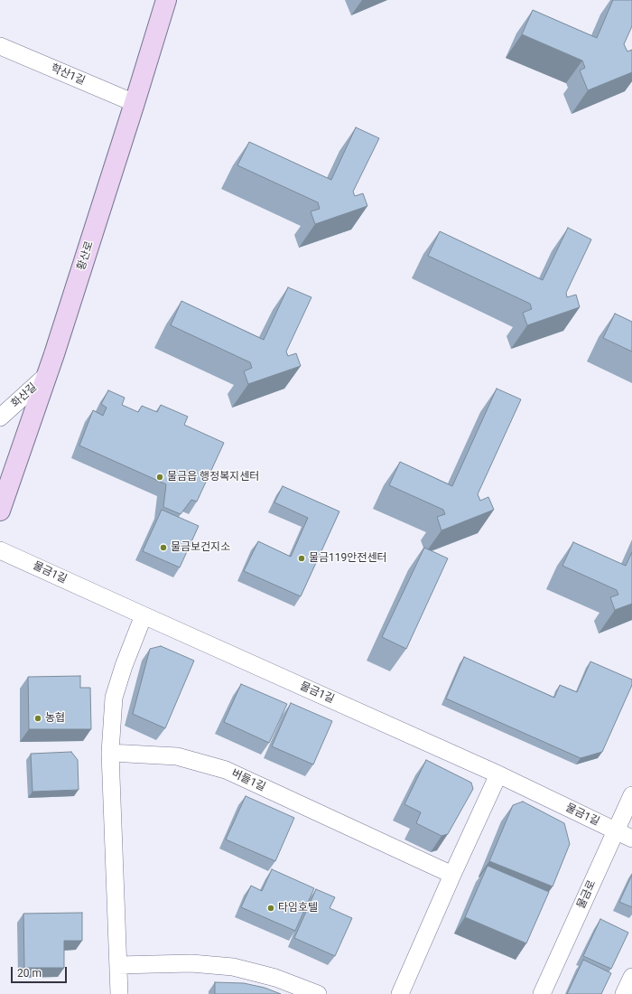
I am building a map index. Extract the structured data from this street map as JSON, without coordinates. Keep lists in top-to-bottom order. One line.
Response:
{"streets":{"main road":["황산로"],"street":["학산1길","화산길","물금1길","버들1길","물금로"]},"crossings":[["학산1길","황산로"],["황산로","화산길"],["물금1길","물금로"]],"places":["물금읍 행정복지센터","물금보건지소","물금119안전센터","농협","타임호텔"],"scale_bar":"20 m"}
